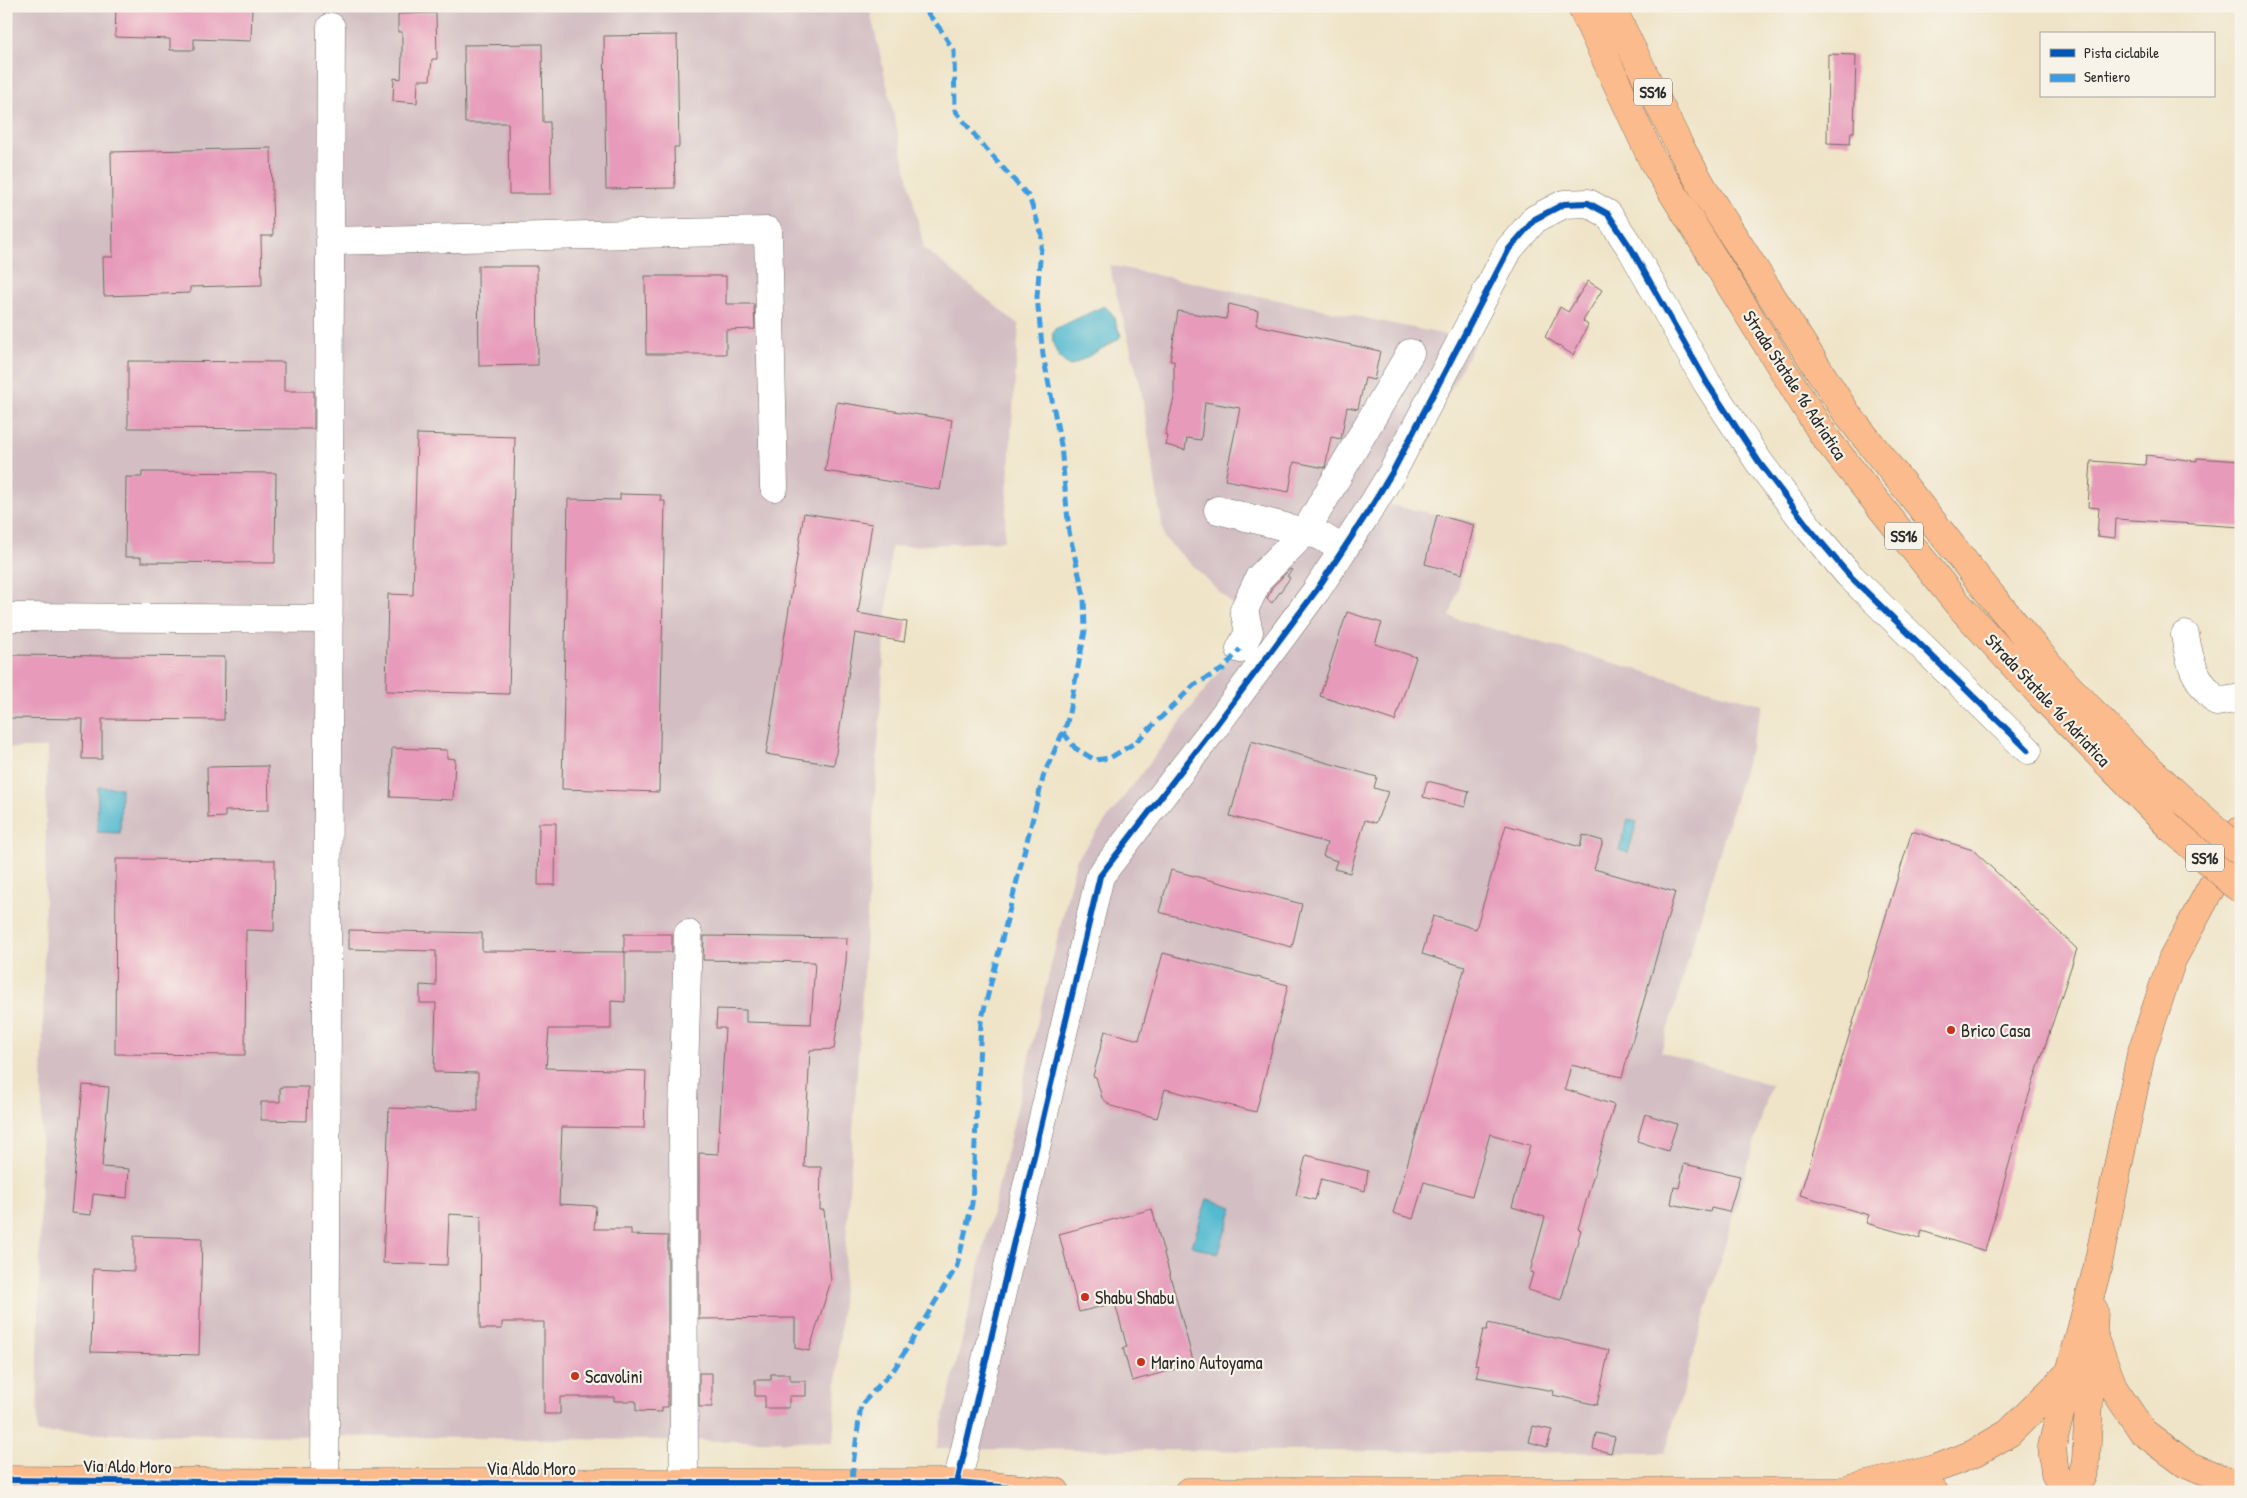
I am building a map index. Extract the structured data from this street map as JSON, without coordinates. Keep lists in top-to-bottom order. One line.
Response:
{"streets":{"main road":["SS16","Strada Statale 16 Adriatica","Via Aldo Moro"]},"places":["Brico Casa","Shabu Shabu","Marino Autoyama","Scavolini"],"legend":["Pista ciclabile","Sentiero"]}
